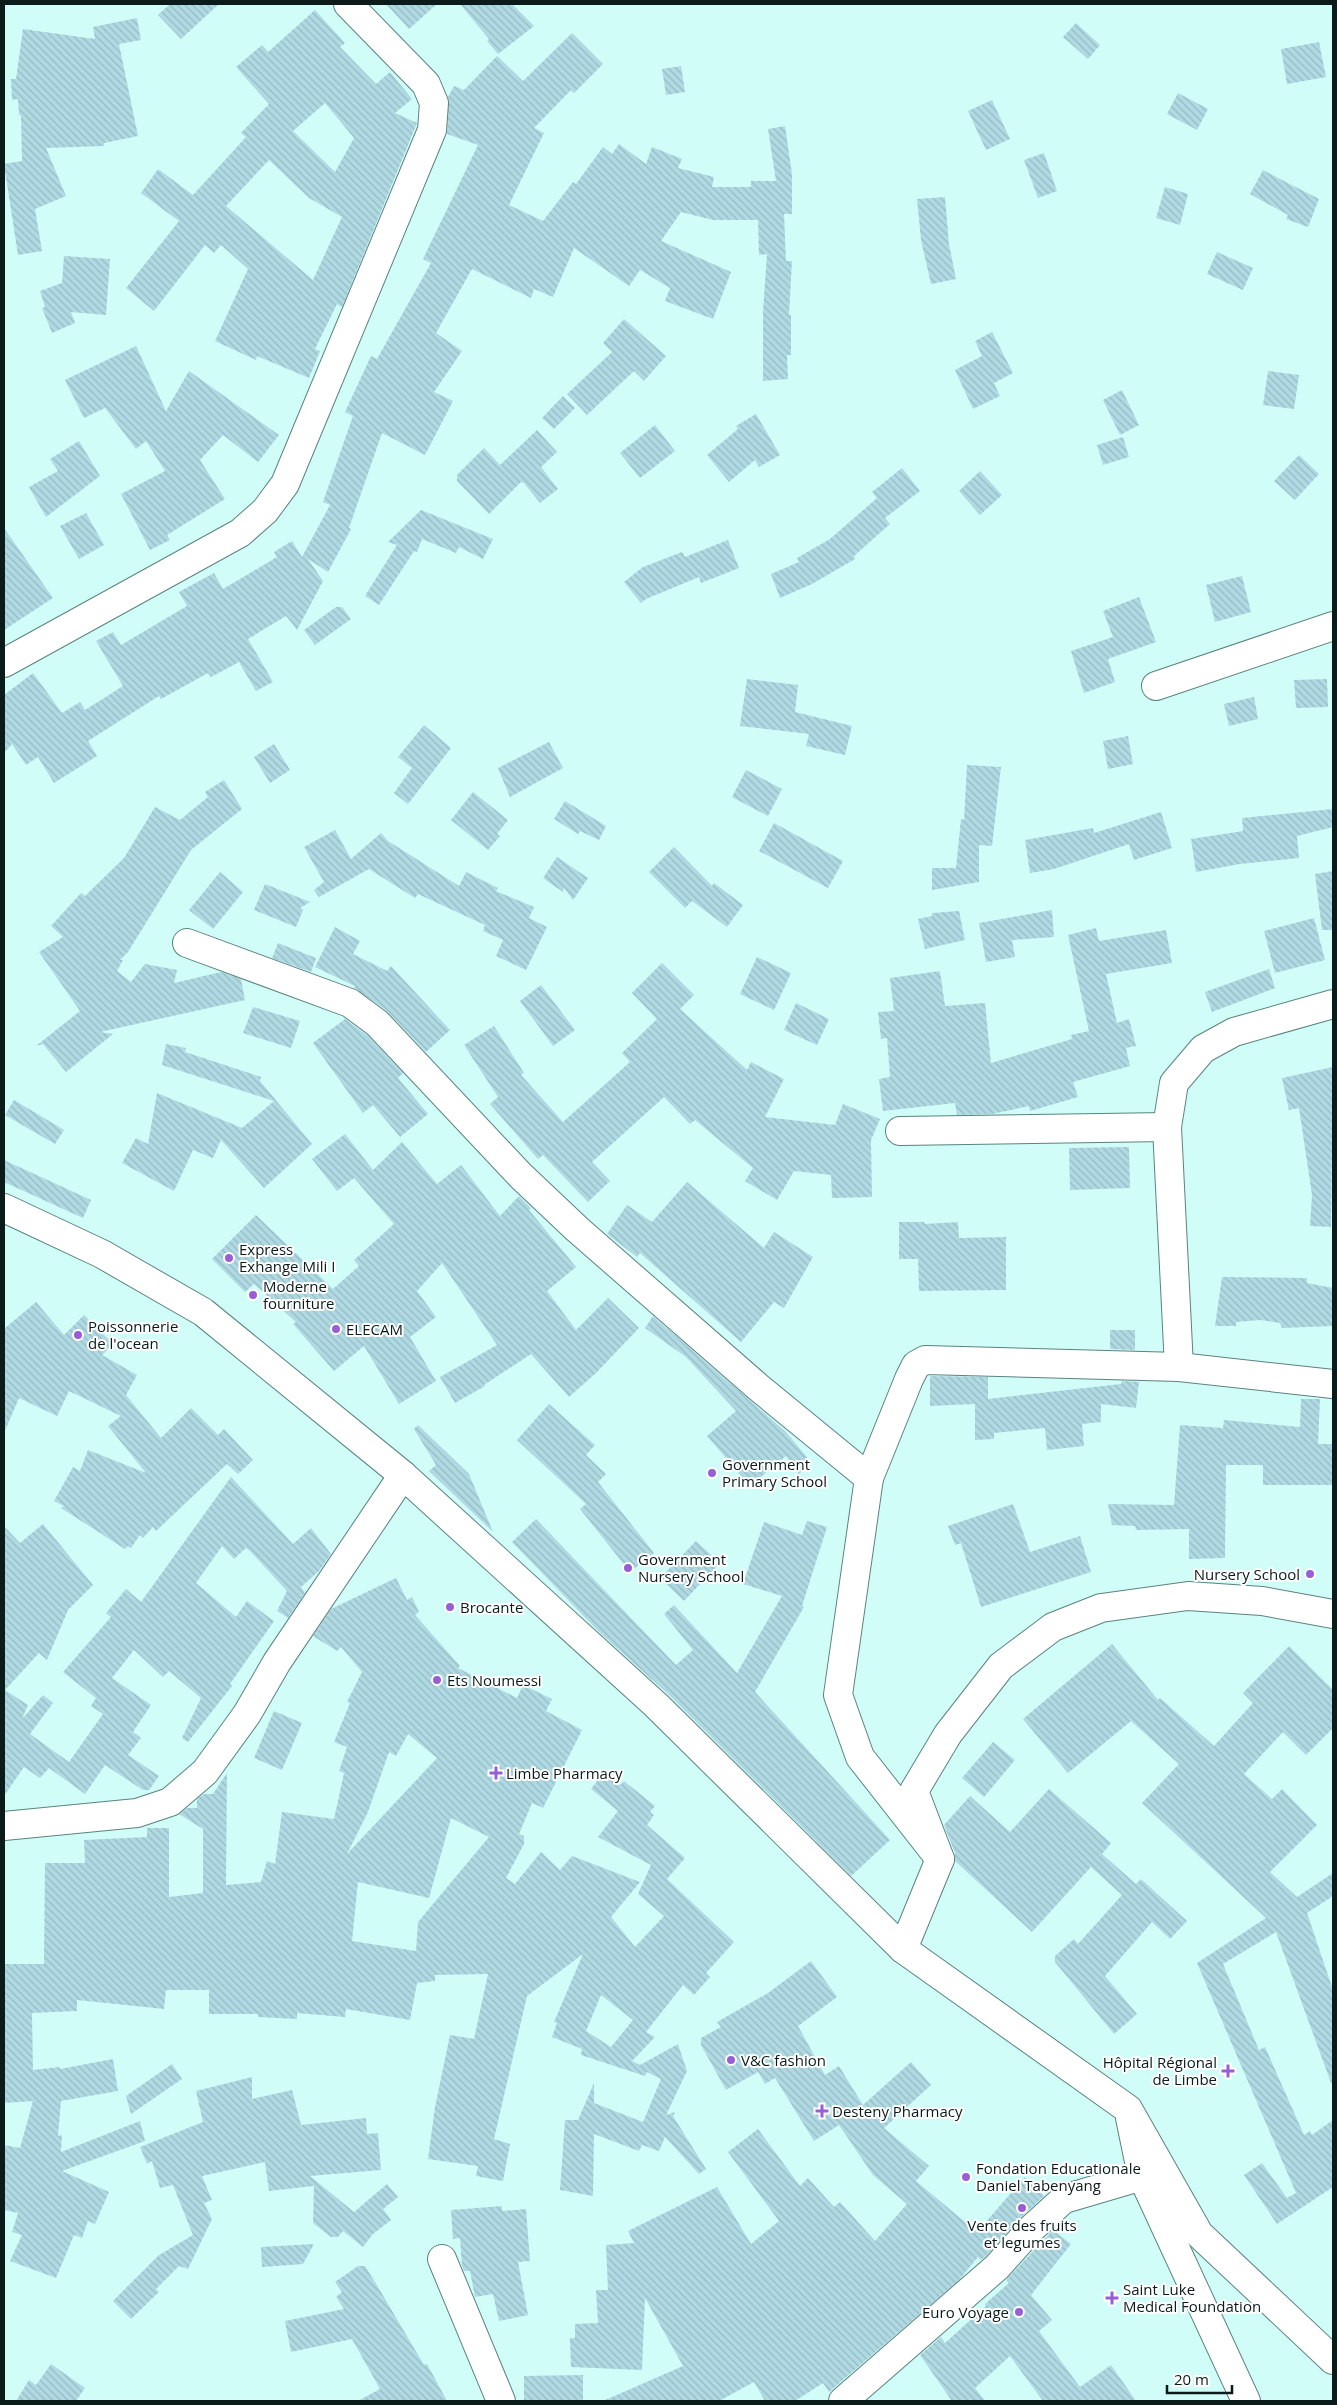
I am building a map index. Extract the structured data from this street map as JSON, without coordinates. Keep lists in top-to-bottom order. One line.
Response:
{"places":{"other":["Express Exhange Mili I","Moderne fourniture","ELECAM","Poissonnerie de l'ocean","Government Primary School","Government Nursery School","Nursery School","Brocante","Ets Noumessi","V&C fashion","Fondation Educationale Daniel Tabenyang","Vente des fruits et legumes","Euro Voyage"],"health":["Limbe Pharmacy","Hôpital Régional de Limbe","Desteny Pharmacy","Saint Luke Medical Foundation"]},"scale_bar":"20 m"}
